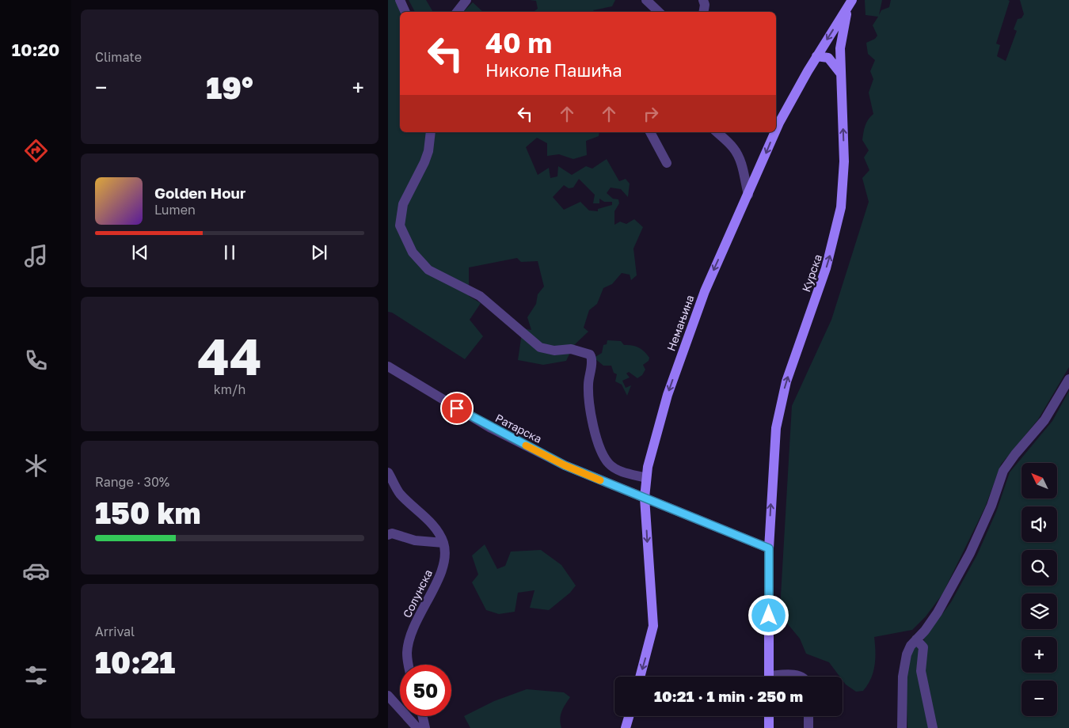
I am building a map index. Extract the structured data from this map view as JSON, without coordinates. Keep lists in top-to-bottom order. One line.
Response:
{"streets":{"main road":["Курска","Немањина"],"street":["Ратарска","Солунска"]},"crossings":[["Курска","Немањина"],["Курска","Ратарска"],["Немањина","Ратарска"]],"one_way":["Курска","Немањина"],"north":"top left","page":{"tabs":"10:20","tile":["Climate",["44","km/h"],["Range · 30%","150 km"],["Arrival","10:21"]],"turn":["40 m","Николе Пашића"],"heat":["−","19°","+"],"song":["Golden Hour","Lumen"],"map_buttons":["+","−"],"limit":"50","trip":"10:21 · 1 min · 250 m"}}
